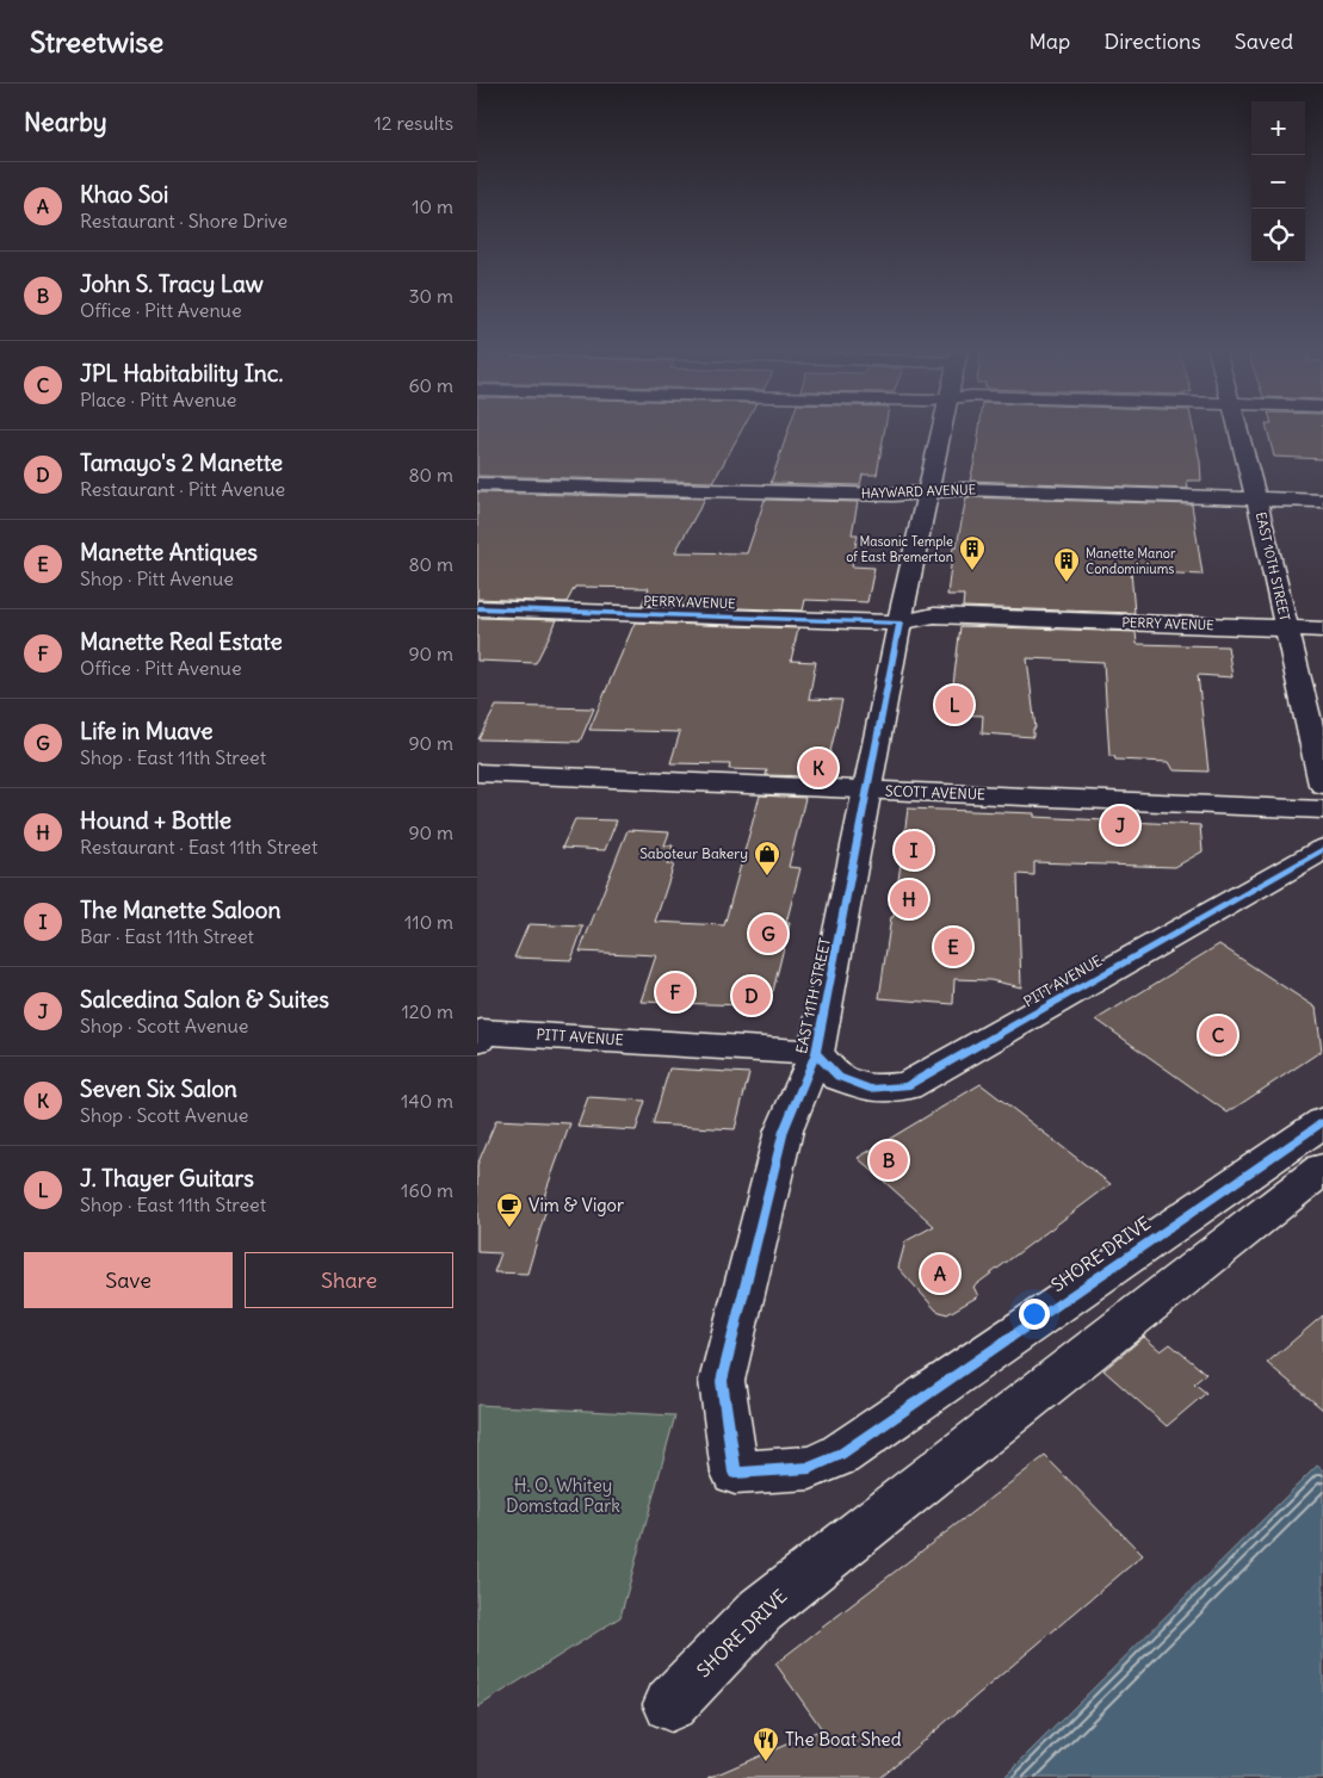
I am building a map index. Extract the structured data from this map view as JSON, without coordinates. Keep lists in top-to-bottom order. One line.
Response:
{"streets":{"street":["HAYWARD AVENUE","EAST 10TH STREET","PERRY AVENUE","SCOTT AVENUE","PITT AVENUE","EAST 11TH STREET","SHORE DRIVE"]},"crossings":[["HAYWARD AVENUE","EAST 10TH STREET"],["HAYWARD AVENUE","EAST 11TH STREET"],["EAST 10TH STREET","PERRY AVENUE"],["PERRY AVENUE","EAST 11TH STREET"],["SCOTT AVENUE","EAST 11TH STREET"],["PITT AVENUE","EAST 11TH STREET"],["EAST 11TH STREET","SHORE DRIVE"]],"parks":["H. O. Whitey Domstad Park"],"places":{"building":["Masonic Temple of East Bremerton","Manette Manor Condominiums"],"shop":["Saboteur Bakery"],"cafe":["Vim & Vigor"],"restaurant":["The Boat Shed"]},"page":{"header":"Streetwise","nav":["Map","Directions","Saved"],"heading":["Nearby","12 results"],"map_buttons":["+","−"],"list":[{"mark":"A","name":"Khao Soi","note":"Restaurant · Shore Drive","value":"10 m"},{"mark":"B","name":"John S. Tracy Law","note":"Office · Pitt Avenue","value":"30 m"},{"mark":"C","name":"JPL Habitability Inc.","note":"Place · Pitt Avenue","value":"60 m"},{"mark":"D","name":"Tamayo's 2 Manette","note":"Restaurant · Pitt Avenue","value":"80 m"},{"mark":"E","name":"Manette Antiques","note":"Shop · Pitt Avenue","value":"80 m"},{"mark":"F","name":"Manette Real Estate","note":"Office · Pitt Avenue","value":"90 m"},{"mark":"G","name":"Life in Muave","note":"Shop · East 11th Street","value":"90 m"},{"mark":"H","name":"Hound + Bottle","note":"Restaurant · East 11th Street","value":"90 m"},{"mark":"I","name":"The Manette Saloon","note":"Bar · East 11th Street","value":"110 m"},{"mark":"J","name":"Salcedina Salon & Suites","note":"Shop · Scott Avenue","value":"120 m"},{"mark":"K","name":"Seven Six Salon","note":"Shop · Scott Avenue","value":"140 m"},{"mark":"L","name":"J. Thayer Guitars","note":"Shop · East 11th Street","value":"160 m"}],"pins":["L","K","J","I","H","G","E","F","D","C","B","A"],"buttons":["Save","Share"]}}
